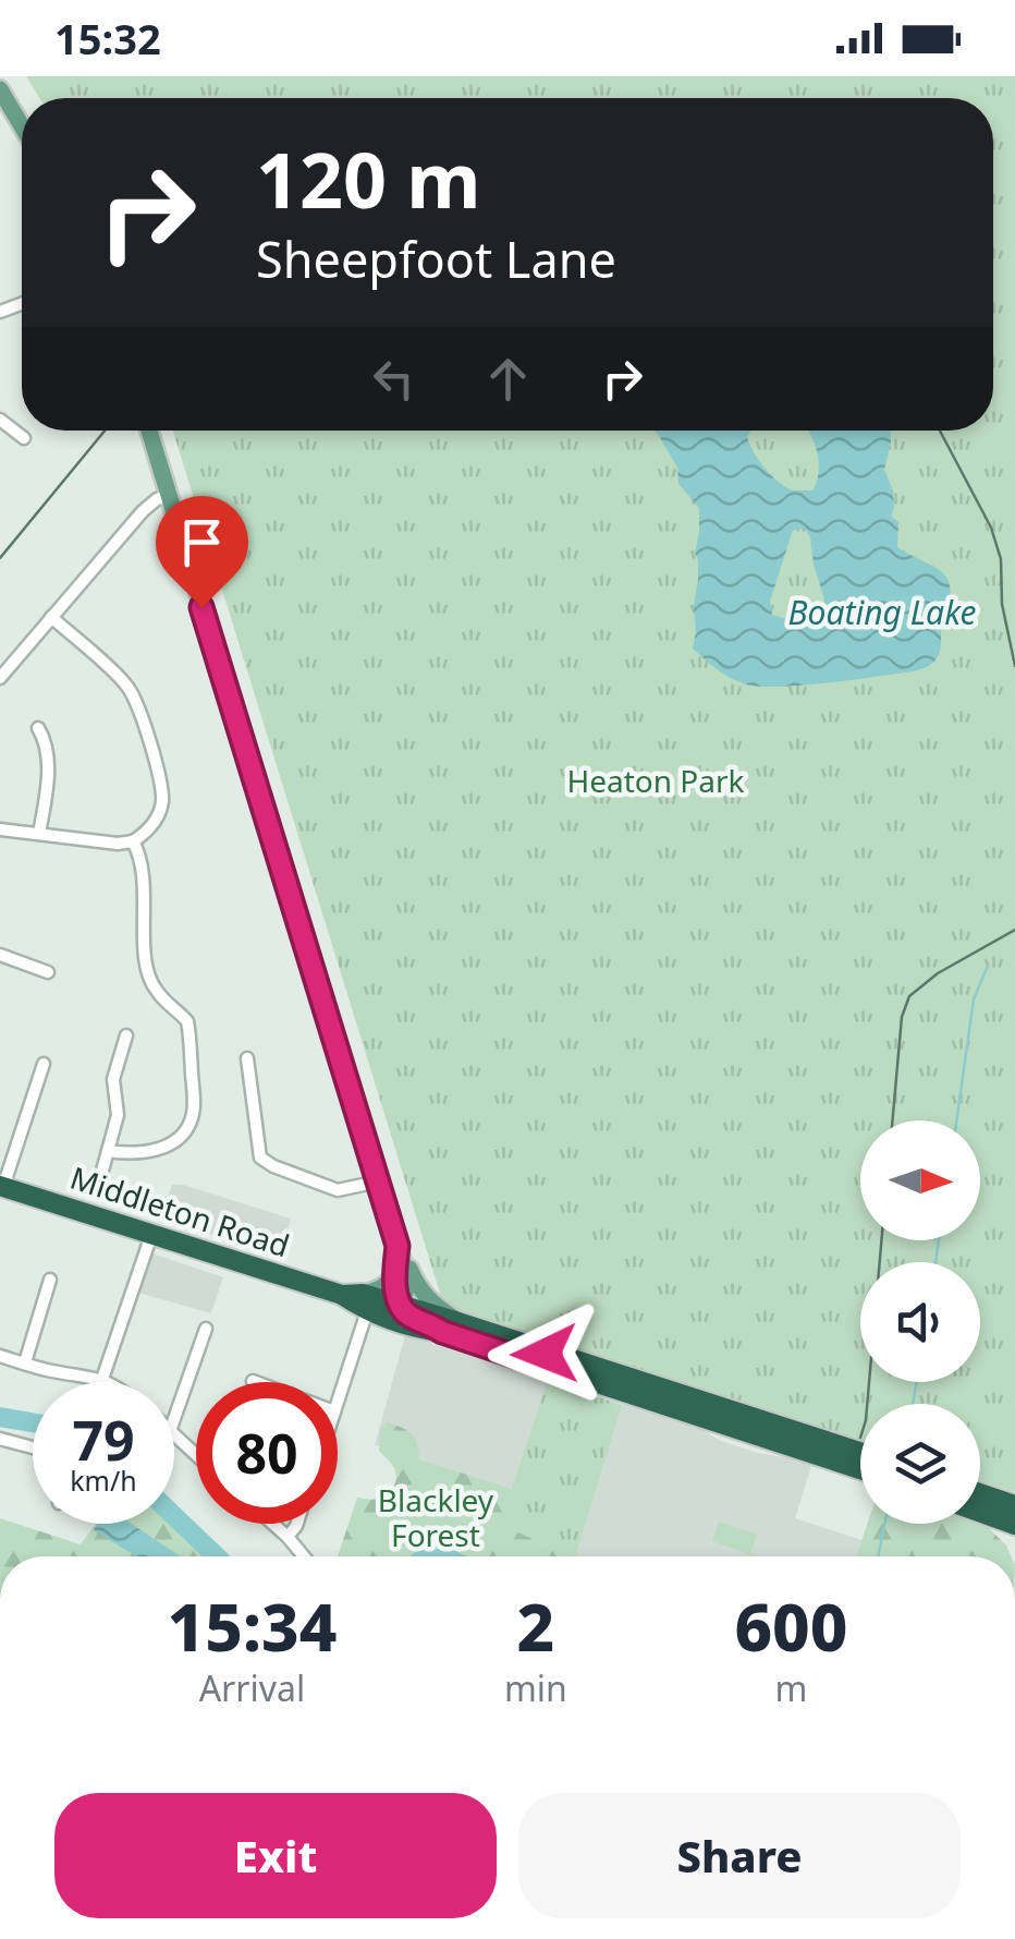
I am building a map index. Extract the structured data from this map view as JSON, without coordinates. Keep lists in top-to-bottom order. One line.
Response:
{"streets":{"highway":["Middleton Road"]},"water":["Boating Lake"],"parks":["Heaton Park","Blackley Forest"],"north":"right","page":{"status":"15:32","turn":["120 m","Sheepfoot Lane"],"speed":"79 km/h","limit":"80","eta":["15:34","Arrival","2","min","600","m"],"buttons":["Exit","Share"]}}
